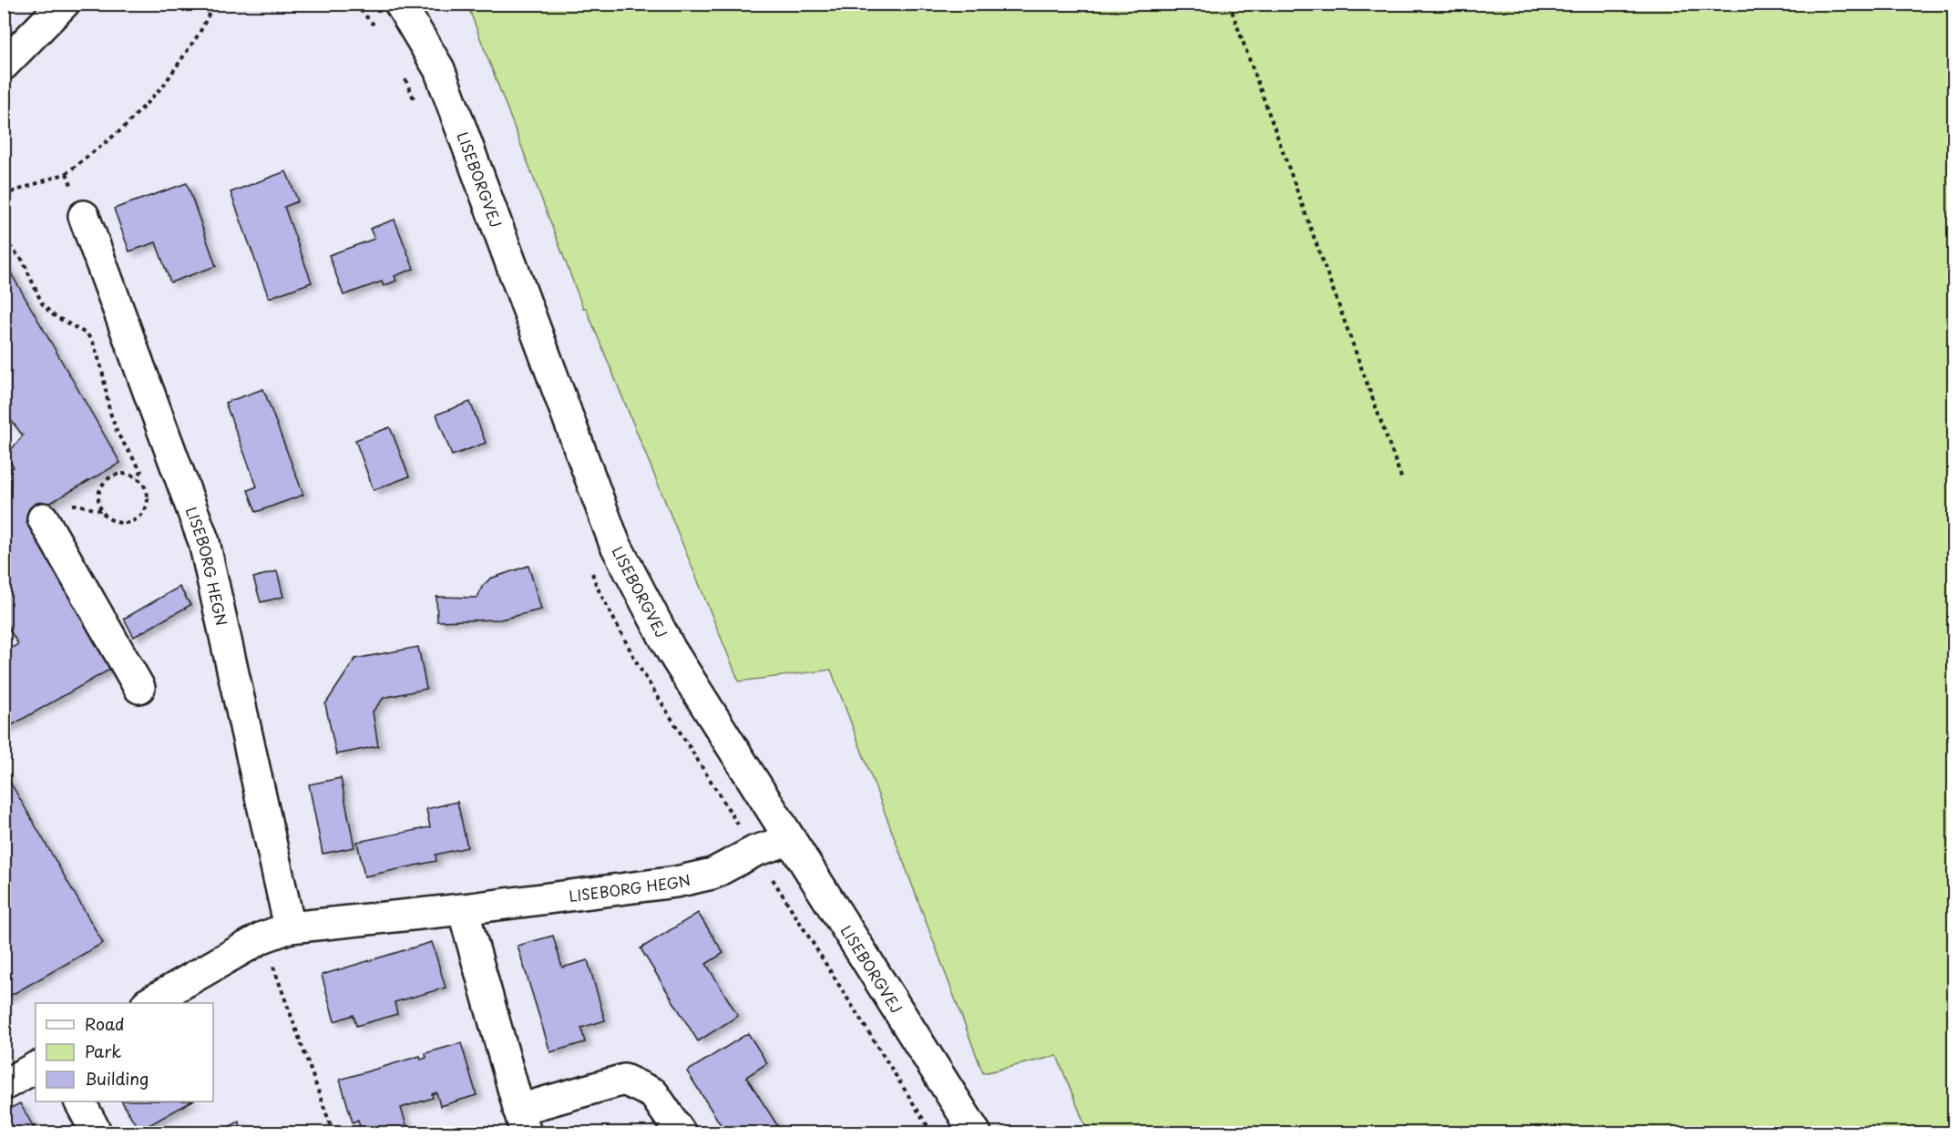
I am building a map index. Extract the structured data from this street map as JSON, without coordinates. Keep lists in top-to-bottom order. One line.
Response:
{"streets":{"street":["LISEBORGVEJ","LISEBORG HEGN"]},"crossings":[["LISEBORGVEJ","LISEBORG HEGN"]],"legend":["Road","Park","Building"]}
